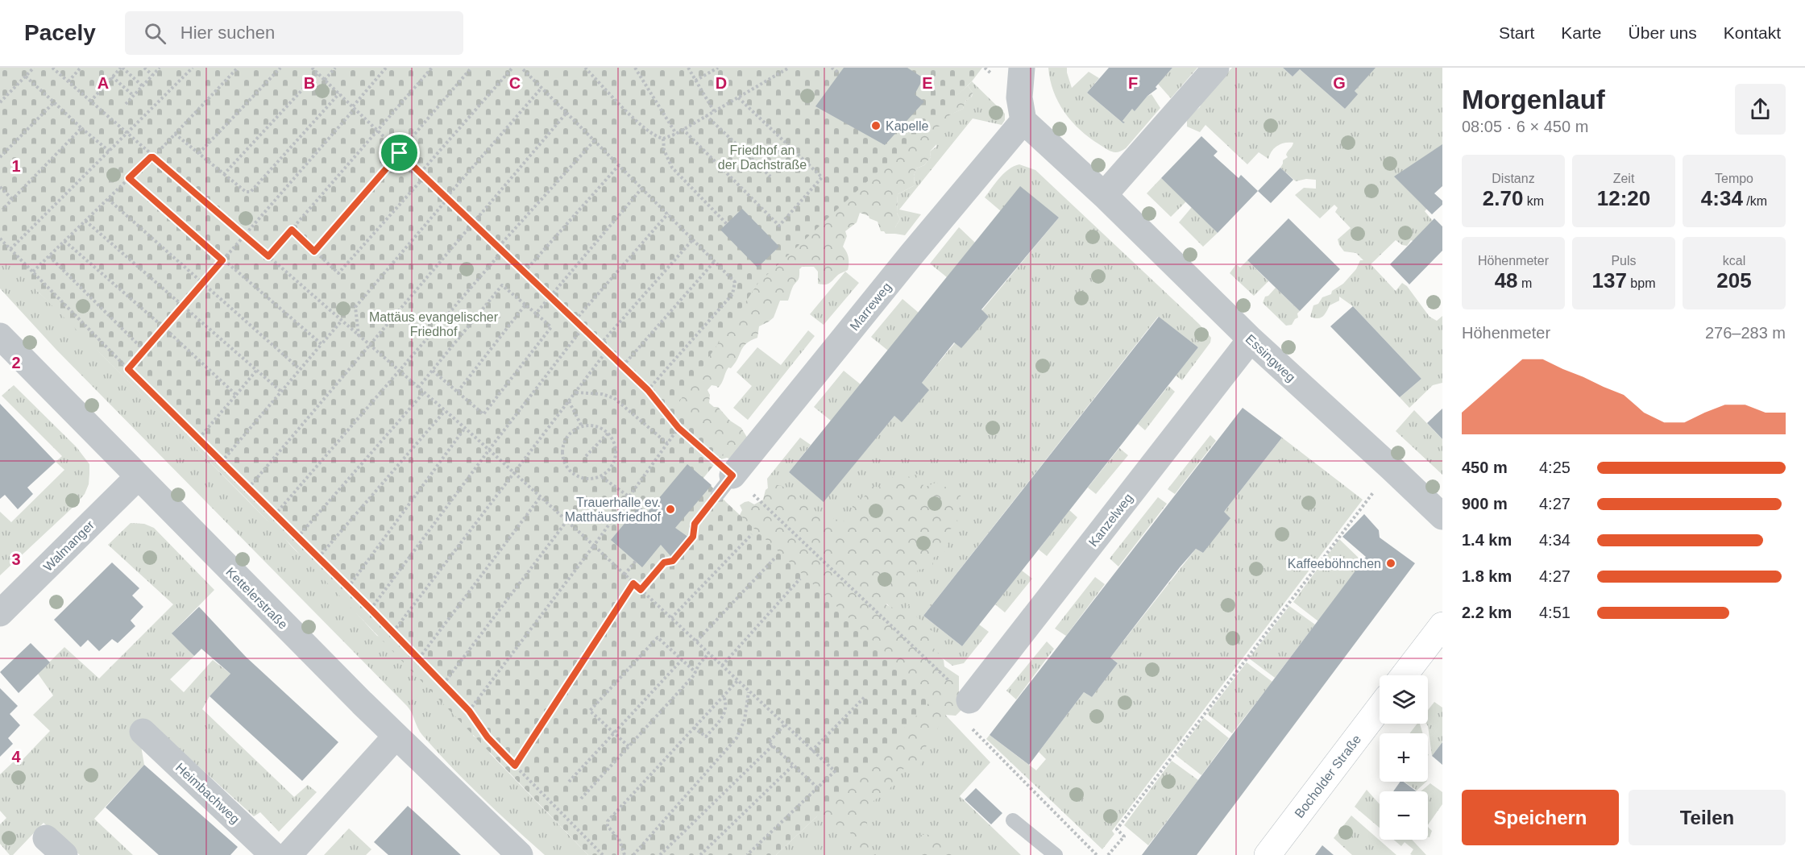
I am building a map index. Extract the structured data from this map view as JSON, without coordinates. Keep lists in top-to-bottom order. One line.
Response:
{"streets":{"main road":["Bocholder Straße"],"street":["Marreweg","Essingweg","Kanzelweg","Walmanger","Kettelerstraße","Heimbachweg"]},"crossings":[["Marreweg","Essingweg"],["Essingweg","Kanzelweg"],["Walmanger","Kettelerstraße"]],"parks":["Friedhof an der Dachstraße","Mattäus evangelischer Friedhof"],"places":["Kapelle","Trauerhalle ev. Matthäusfriedhof","Kaffeeböhnchen"],"page":{"header":"Pacely","search":"Hier suchen","nav":["Start","Karte","Über uns","Kontakt"],"heading":["Morgenlauf","08:05 · 6 × 450 m"],"stats":[["Distanz","2.70 km"],["Zeit","12:20"],["Tempo","4:34 /km"],["Höhenmeter","48 m"],["Puls","137 bpm"],["kcal","205"]],"chart":["Höhenmeter","276–283 m"],"list":[{"name":"450 m","note":"4:25"},{"name":"900 m","note":"4:27"},{"name":"1.4 km","note":"4:34"},{"name":"1.8 km","note":"4:27"},{"name":"2.2 km","note":"4:51"}],"map_buttons":["+","−"],"buttons":["Speichern","Teilen"]},"grid":{"columns":["A","B","C","D","E","F","G"],"rows":["1","2","3","4"]}}
